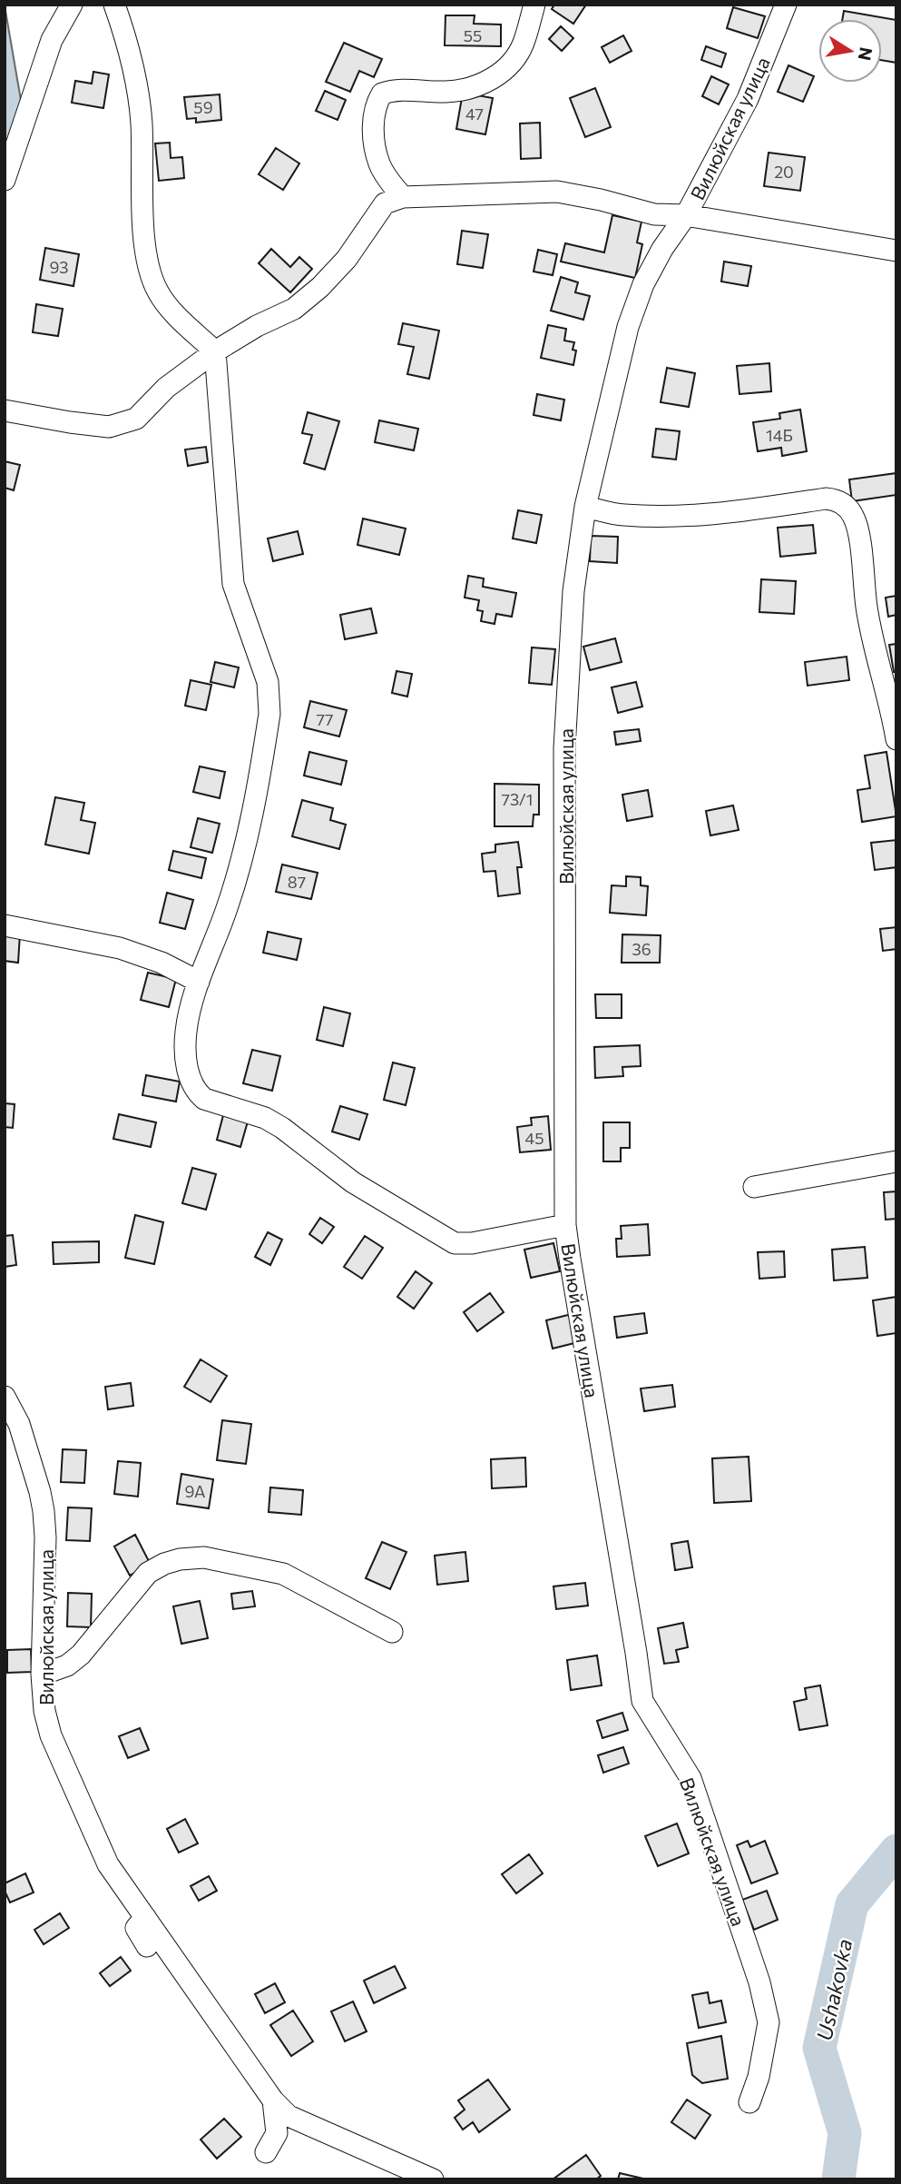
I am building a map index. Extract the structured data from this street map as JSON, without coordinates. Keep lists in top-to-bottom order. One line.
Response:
{"streets":{"street":["Вилюйская улица"]},"water":["Ushakovka"],"house_numbers":["55","59","47","20","93","14Б","77","73/1","87","36","45","9А"],"north":"right"}
